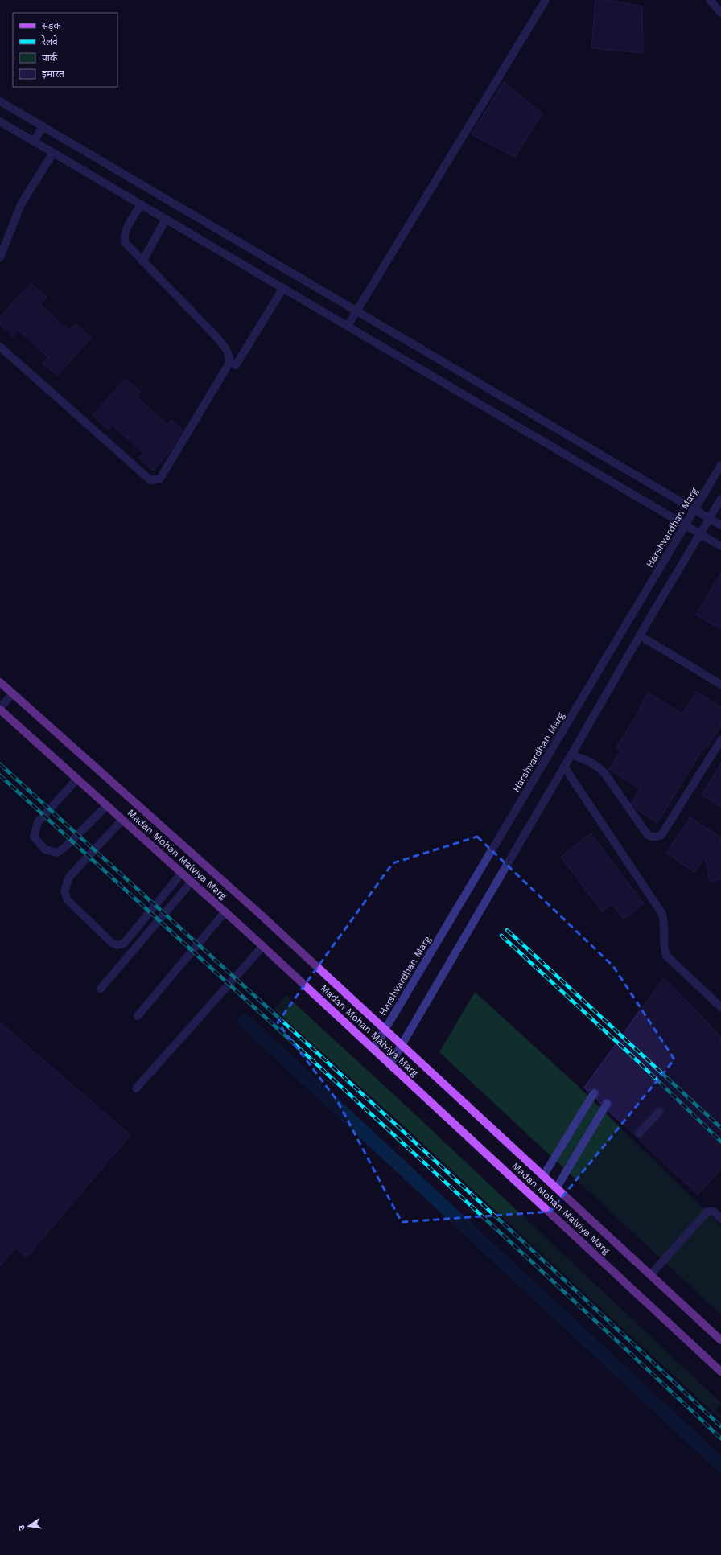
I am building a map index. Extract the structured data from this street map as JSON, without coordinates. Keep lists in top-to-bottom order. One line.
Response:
{"streets":{"main road":["Madan Mohan Malviya Marg"],"street":["Harshvardhan Marg"]},"crossings":[["Harshvardhan Marg","Madan Mohan Malviya Marg"]],"legend":["सड़क","रेलवे","पार्क","इमारत"],"north":"left"}
